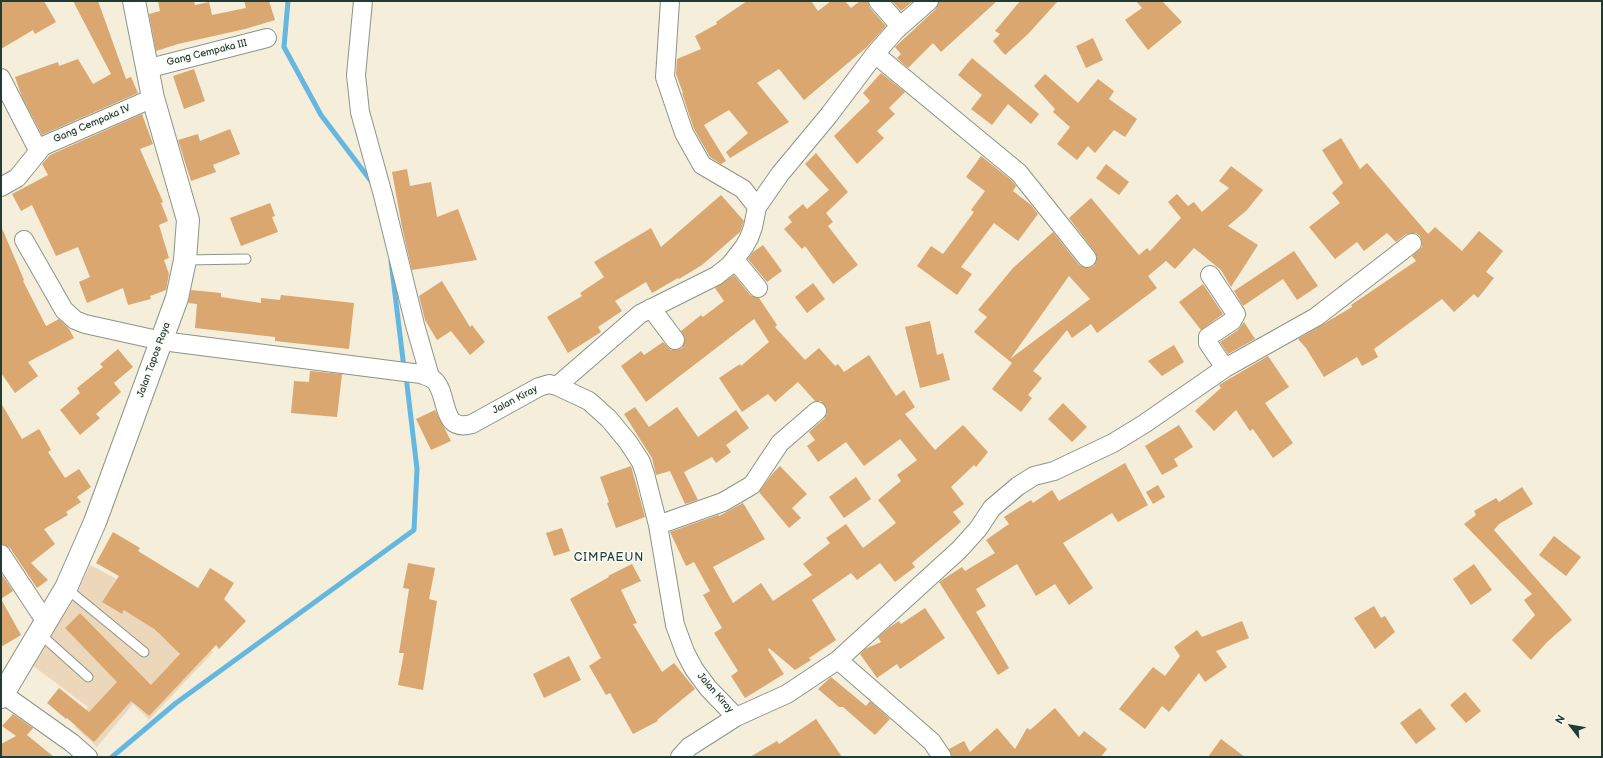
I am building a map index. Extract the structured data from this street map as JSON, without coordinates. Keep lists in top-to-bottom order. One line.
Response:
{"streets":{"main road":["Jalan Tapos Raya"],"street":["Gang Cempaka III","Gang Cempaka IV","Jalan Kiray"]},"crossings":[["Gang Cempaka III","Jalan Tapos Raya"],["Gang Cempaka IV","Jalan Tapos Raya"]],"districts":["CIMPAEUN"],"north":"top left"}
